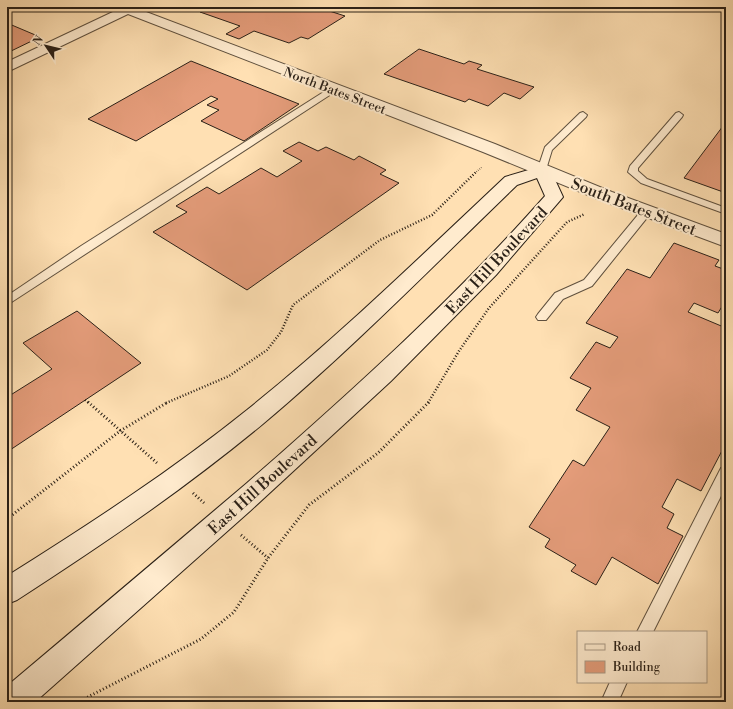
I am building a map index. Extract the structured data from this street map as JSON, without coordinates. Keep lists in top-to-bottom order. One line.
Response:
{"streets":{"street":["North Bates Street","South Bates Street","East Hill Boulevard"]},"crossings":[["North Bates Street","South Bates Street"],["North Bates Street","East Hill Boulevard"],["South Bates Street","East Hill Boulevard"]],"legend":["Road","Building"],"north":"top left"}
